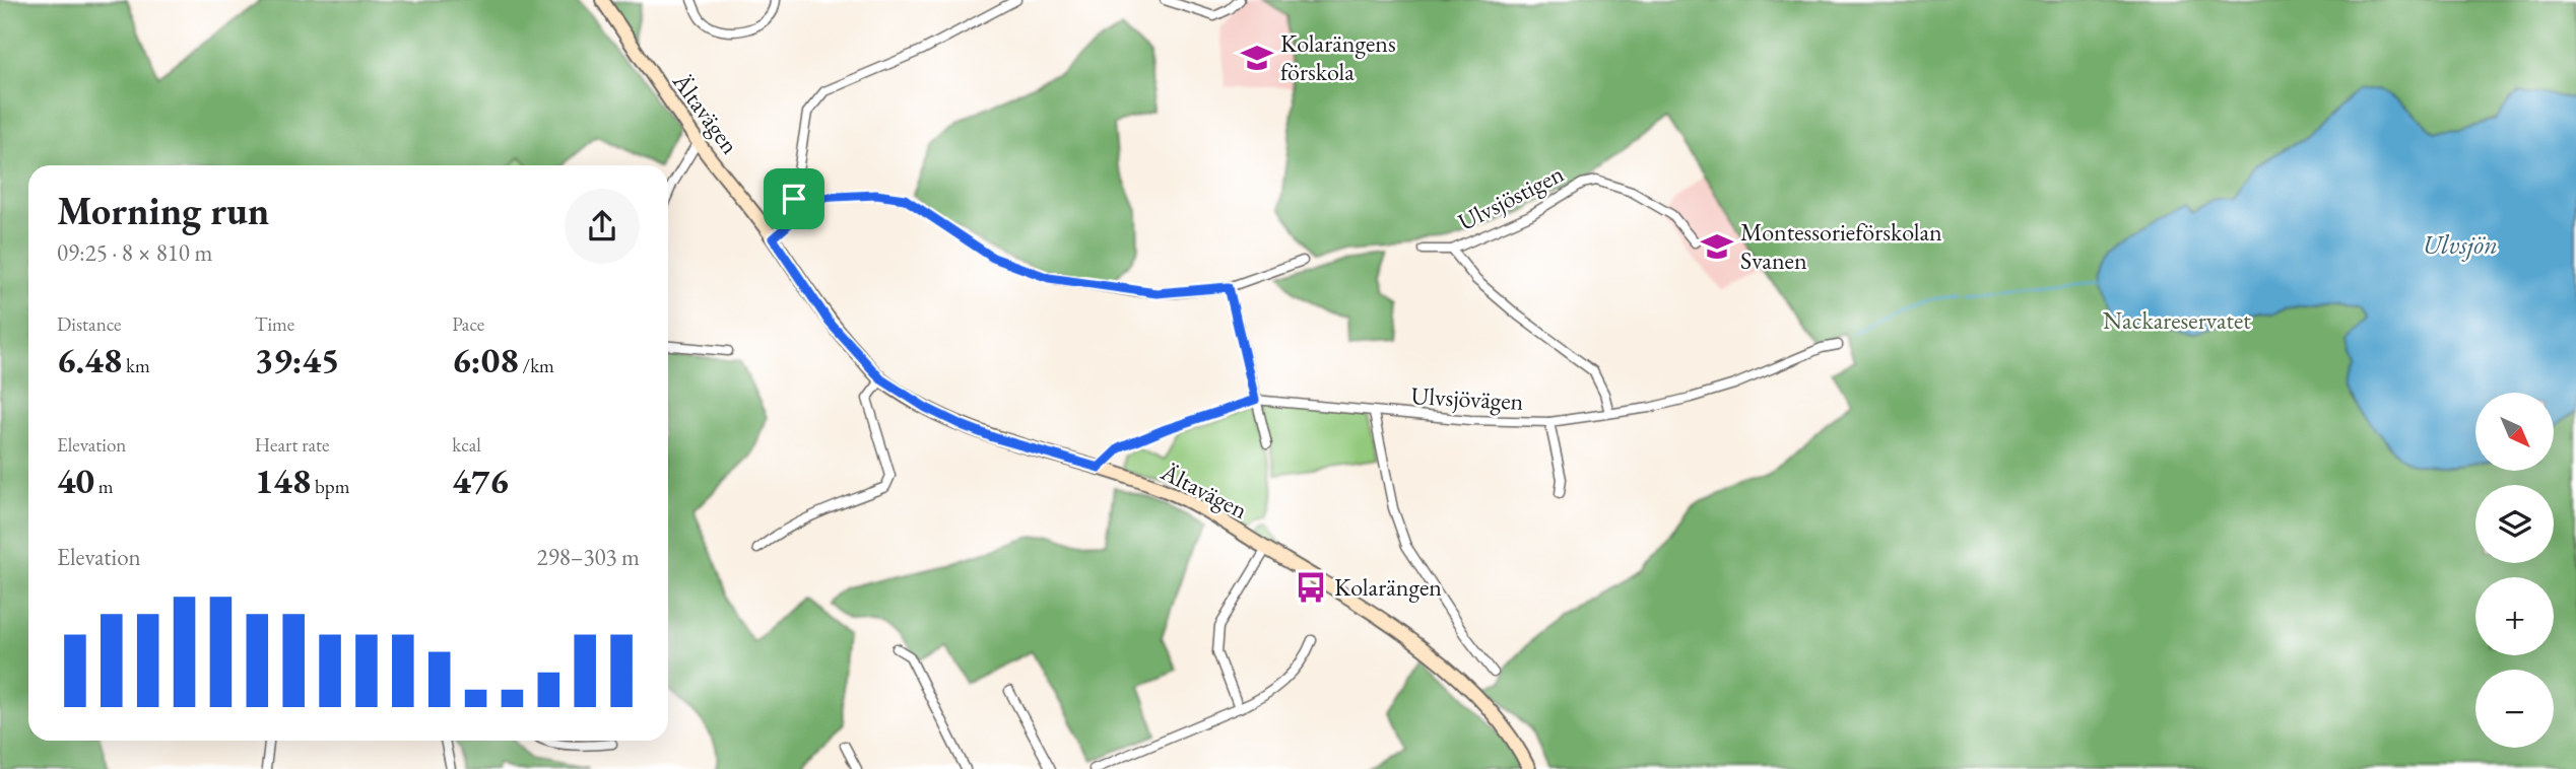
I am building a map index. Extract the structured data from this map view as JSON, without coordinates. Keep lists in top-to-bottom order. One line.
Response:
{"streets":{"main road":["Ältavägen"],"street":["Ulvsjöstigen","Ulvsjövägen"]},"crossings":[["Ältavägen","Ulvsjövägen"],["Ulvsjöstigen","Ulvsjövägen"]],"water":["Ulvsjön"],"parks":["Nackareservatet"],"places":{"school or university":["Kolarängens förskola","Montessorieförskolan Svanen"],"bus stop":["Kolarängen"]},"north":"bottom right","page":{"heading":["Morning run","09:25 · 8 × 810 m"],"stats":[["Distance","6.48 km"],["Time","39:45"],["Pace","6:08 /km"],["Elevation","40 m"],["Heart rate","148 bpm"],["kcal","476"]],"map_buttons":["+","−"],"chart":["Elevation","298–303 m"]}}
